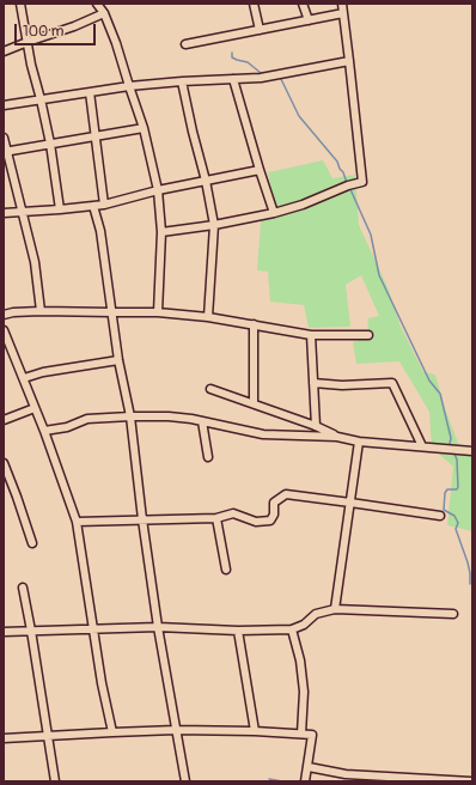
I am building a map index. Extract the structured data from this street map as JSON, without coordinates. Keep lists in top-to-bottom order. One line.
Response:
{"scale_bar":"100 m"}
